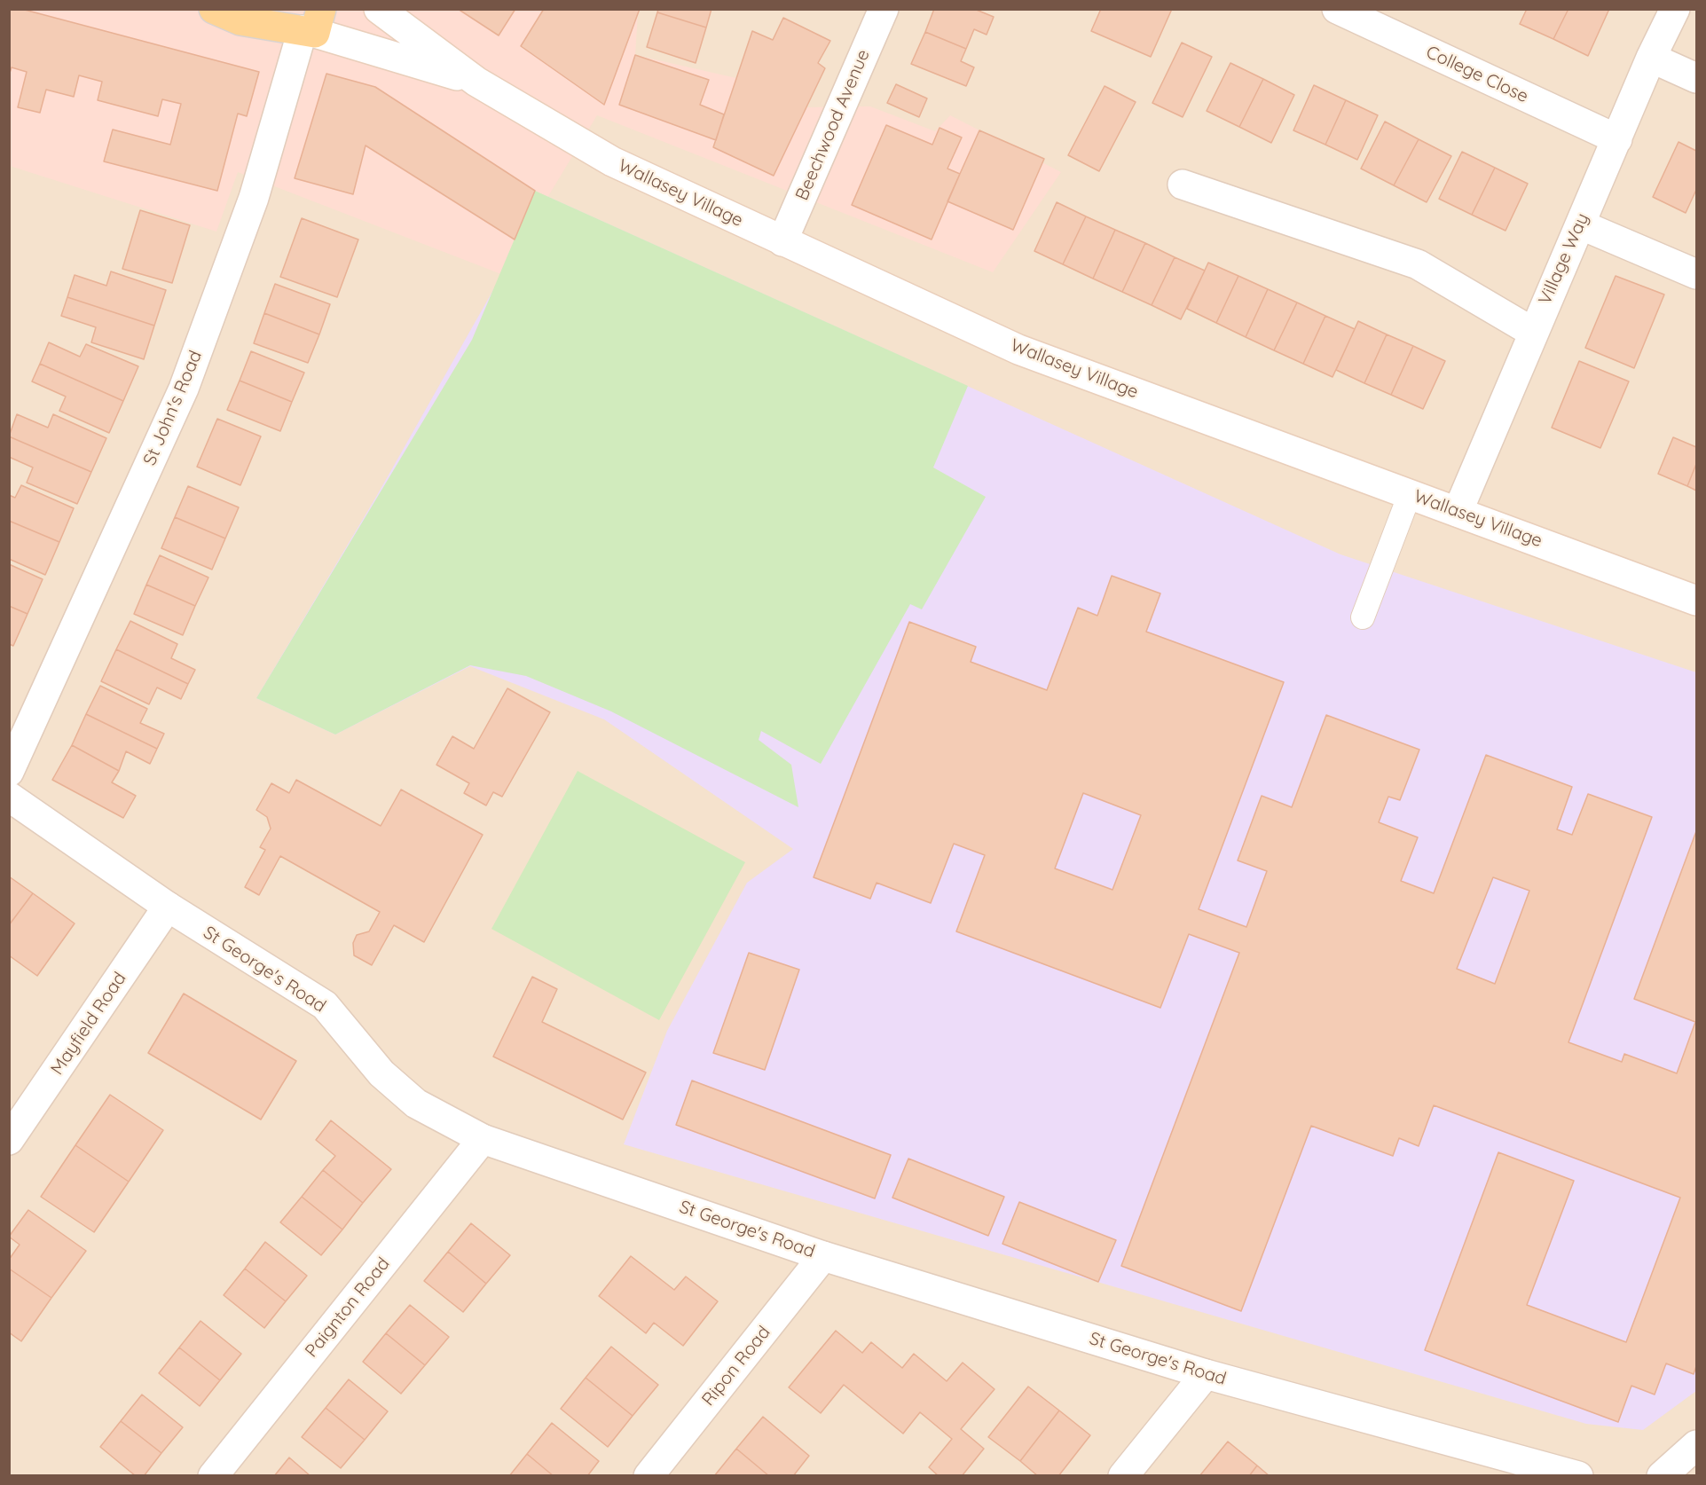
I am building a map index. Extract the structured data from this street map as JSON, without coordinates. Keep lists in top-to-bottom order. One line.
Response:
{"streets":{"street":["College Close","Beechwood Avenue","Wallasey Village","Village Way","St John's Road","St George's Road","Mayfield Road","Paignton Road","Ripon Road"]},"crossings":[["College Close","Village Way"],["Beechwood Avenue","Wallasey Village"],["Wallasey Village","Village Way"],["Wallasey Village","St John's Road"],["St George's Road","Mayfield Road"],["St George's Road","Paignton Road"],["St George's Road","Ripon Road"]]}
